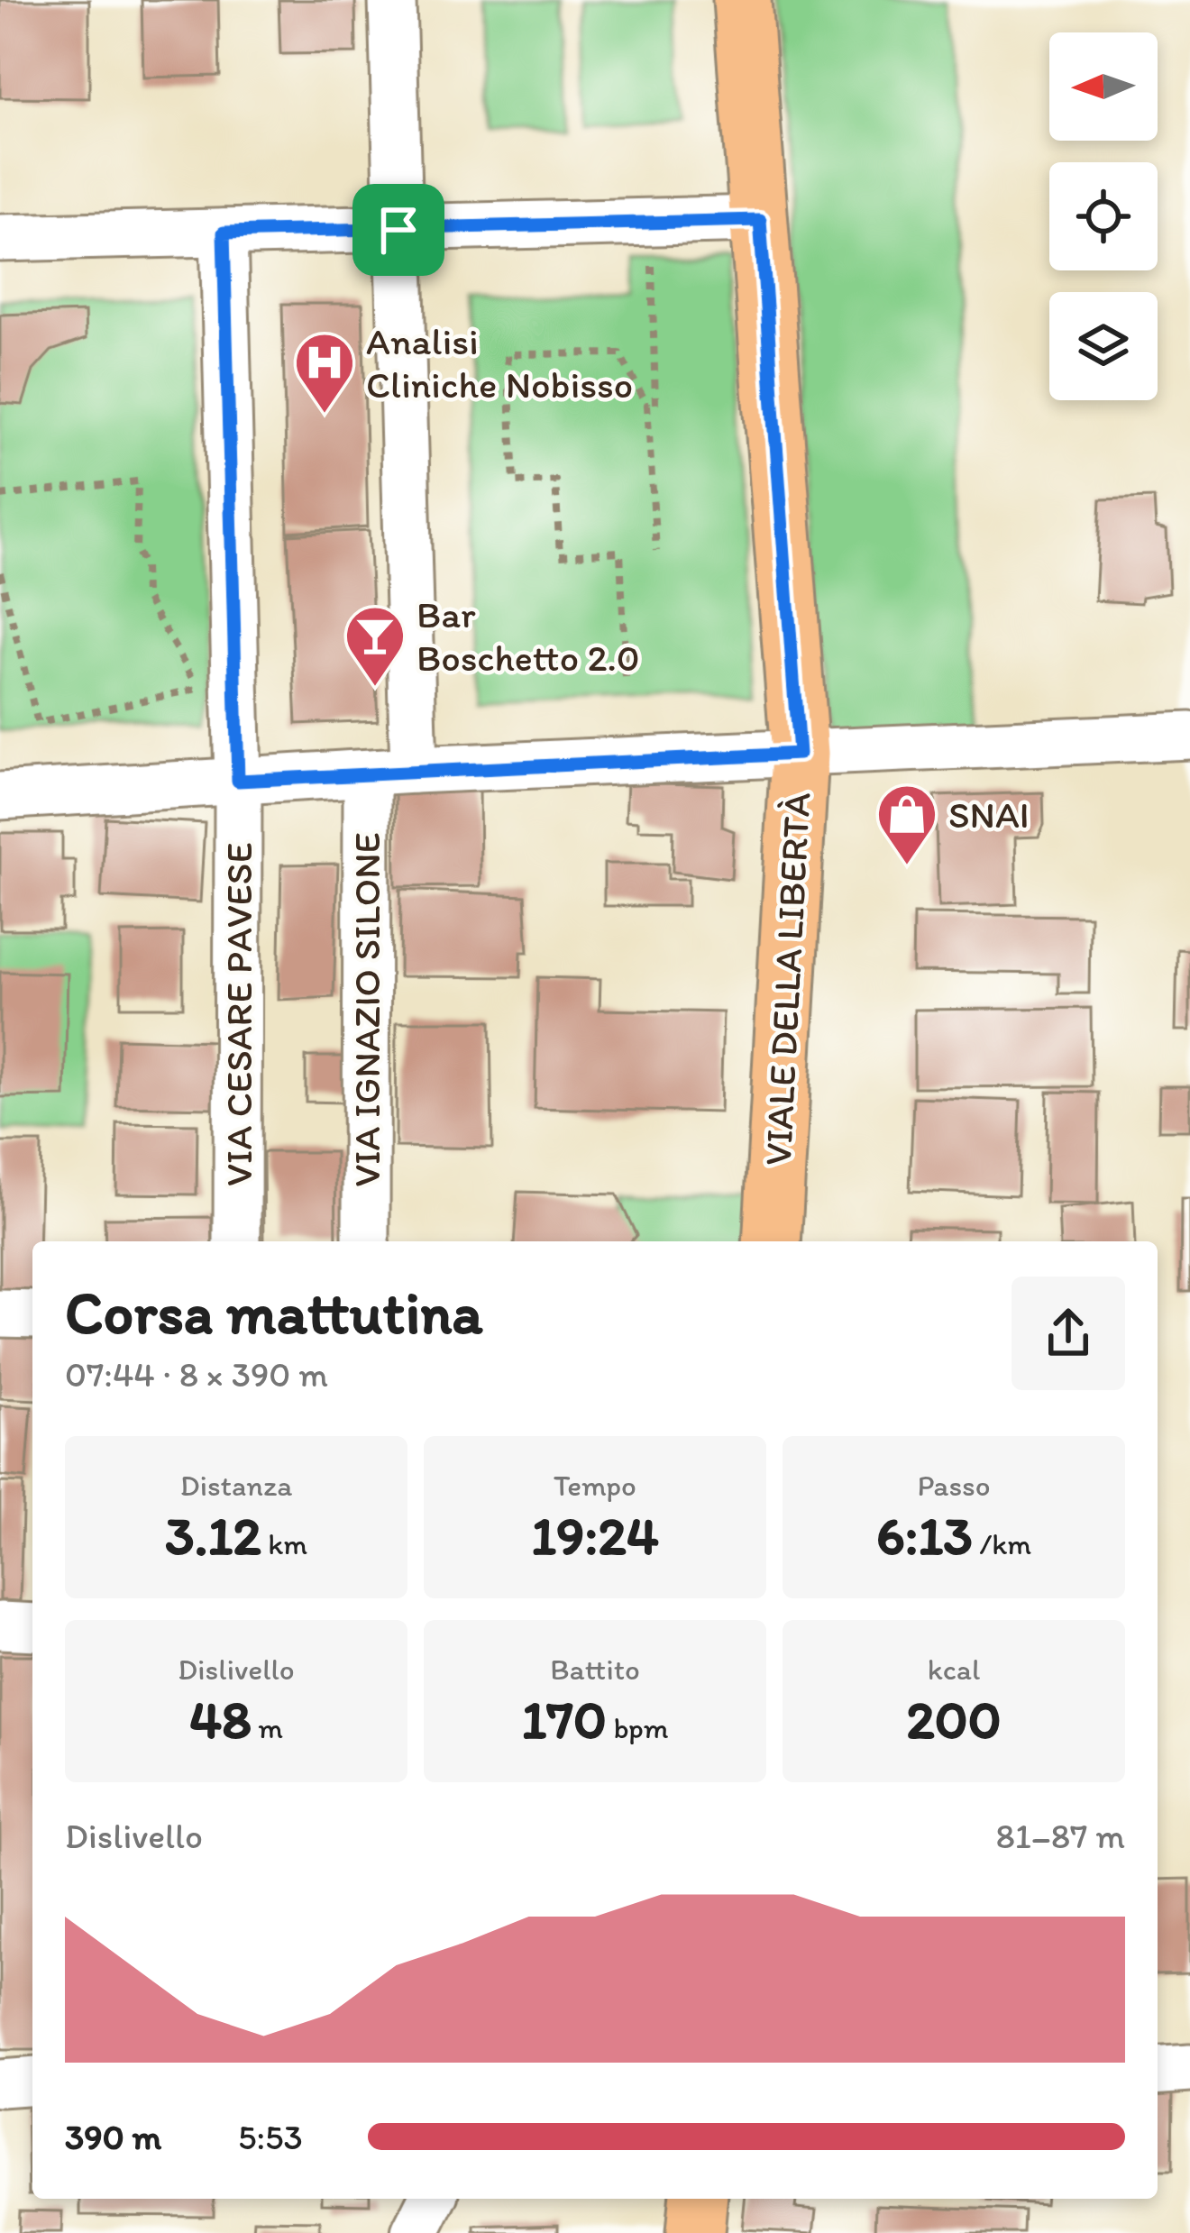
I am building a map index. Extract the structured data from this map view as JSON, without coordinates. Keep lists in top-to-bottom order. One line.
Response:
{"streets":{"main road":["VIALE DELLA LIBERTÀ"],"street":["VIA IGNAZIO SILONE","VIA CESARE PAVESE"]},"places":{"hospital":["Analisi Cliniche Nobisso"],"bar":["Bar Boschetto 2.0"],"shop":["SNAI"]},"north":"left","page":{"heading":["Corsa mattutina","07:44 · 8 × 390 m"],"stats":[["Distanza","3.12 km"],["Tempo","19:24"],["Passo","6:13 /km"],["Dislivello","48 m"],["Battito","170 bpm"],["kcal","200"]],"chart":["Dislivello","81–87 m"],"list":[{"name":"390 m","note":"5:53"}]}}
